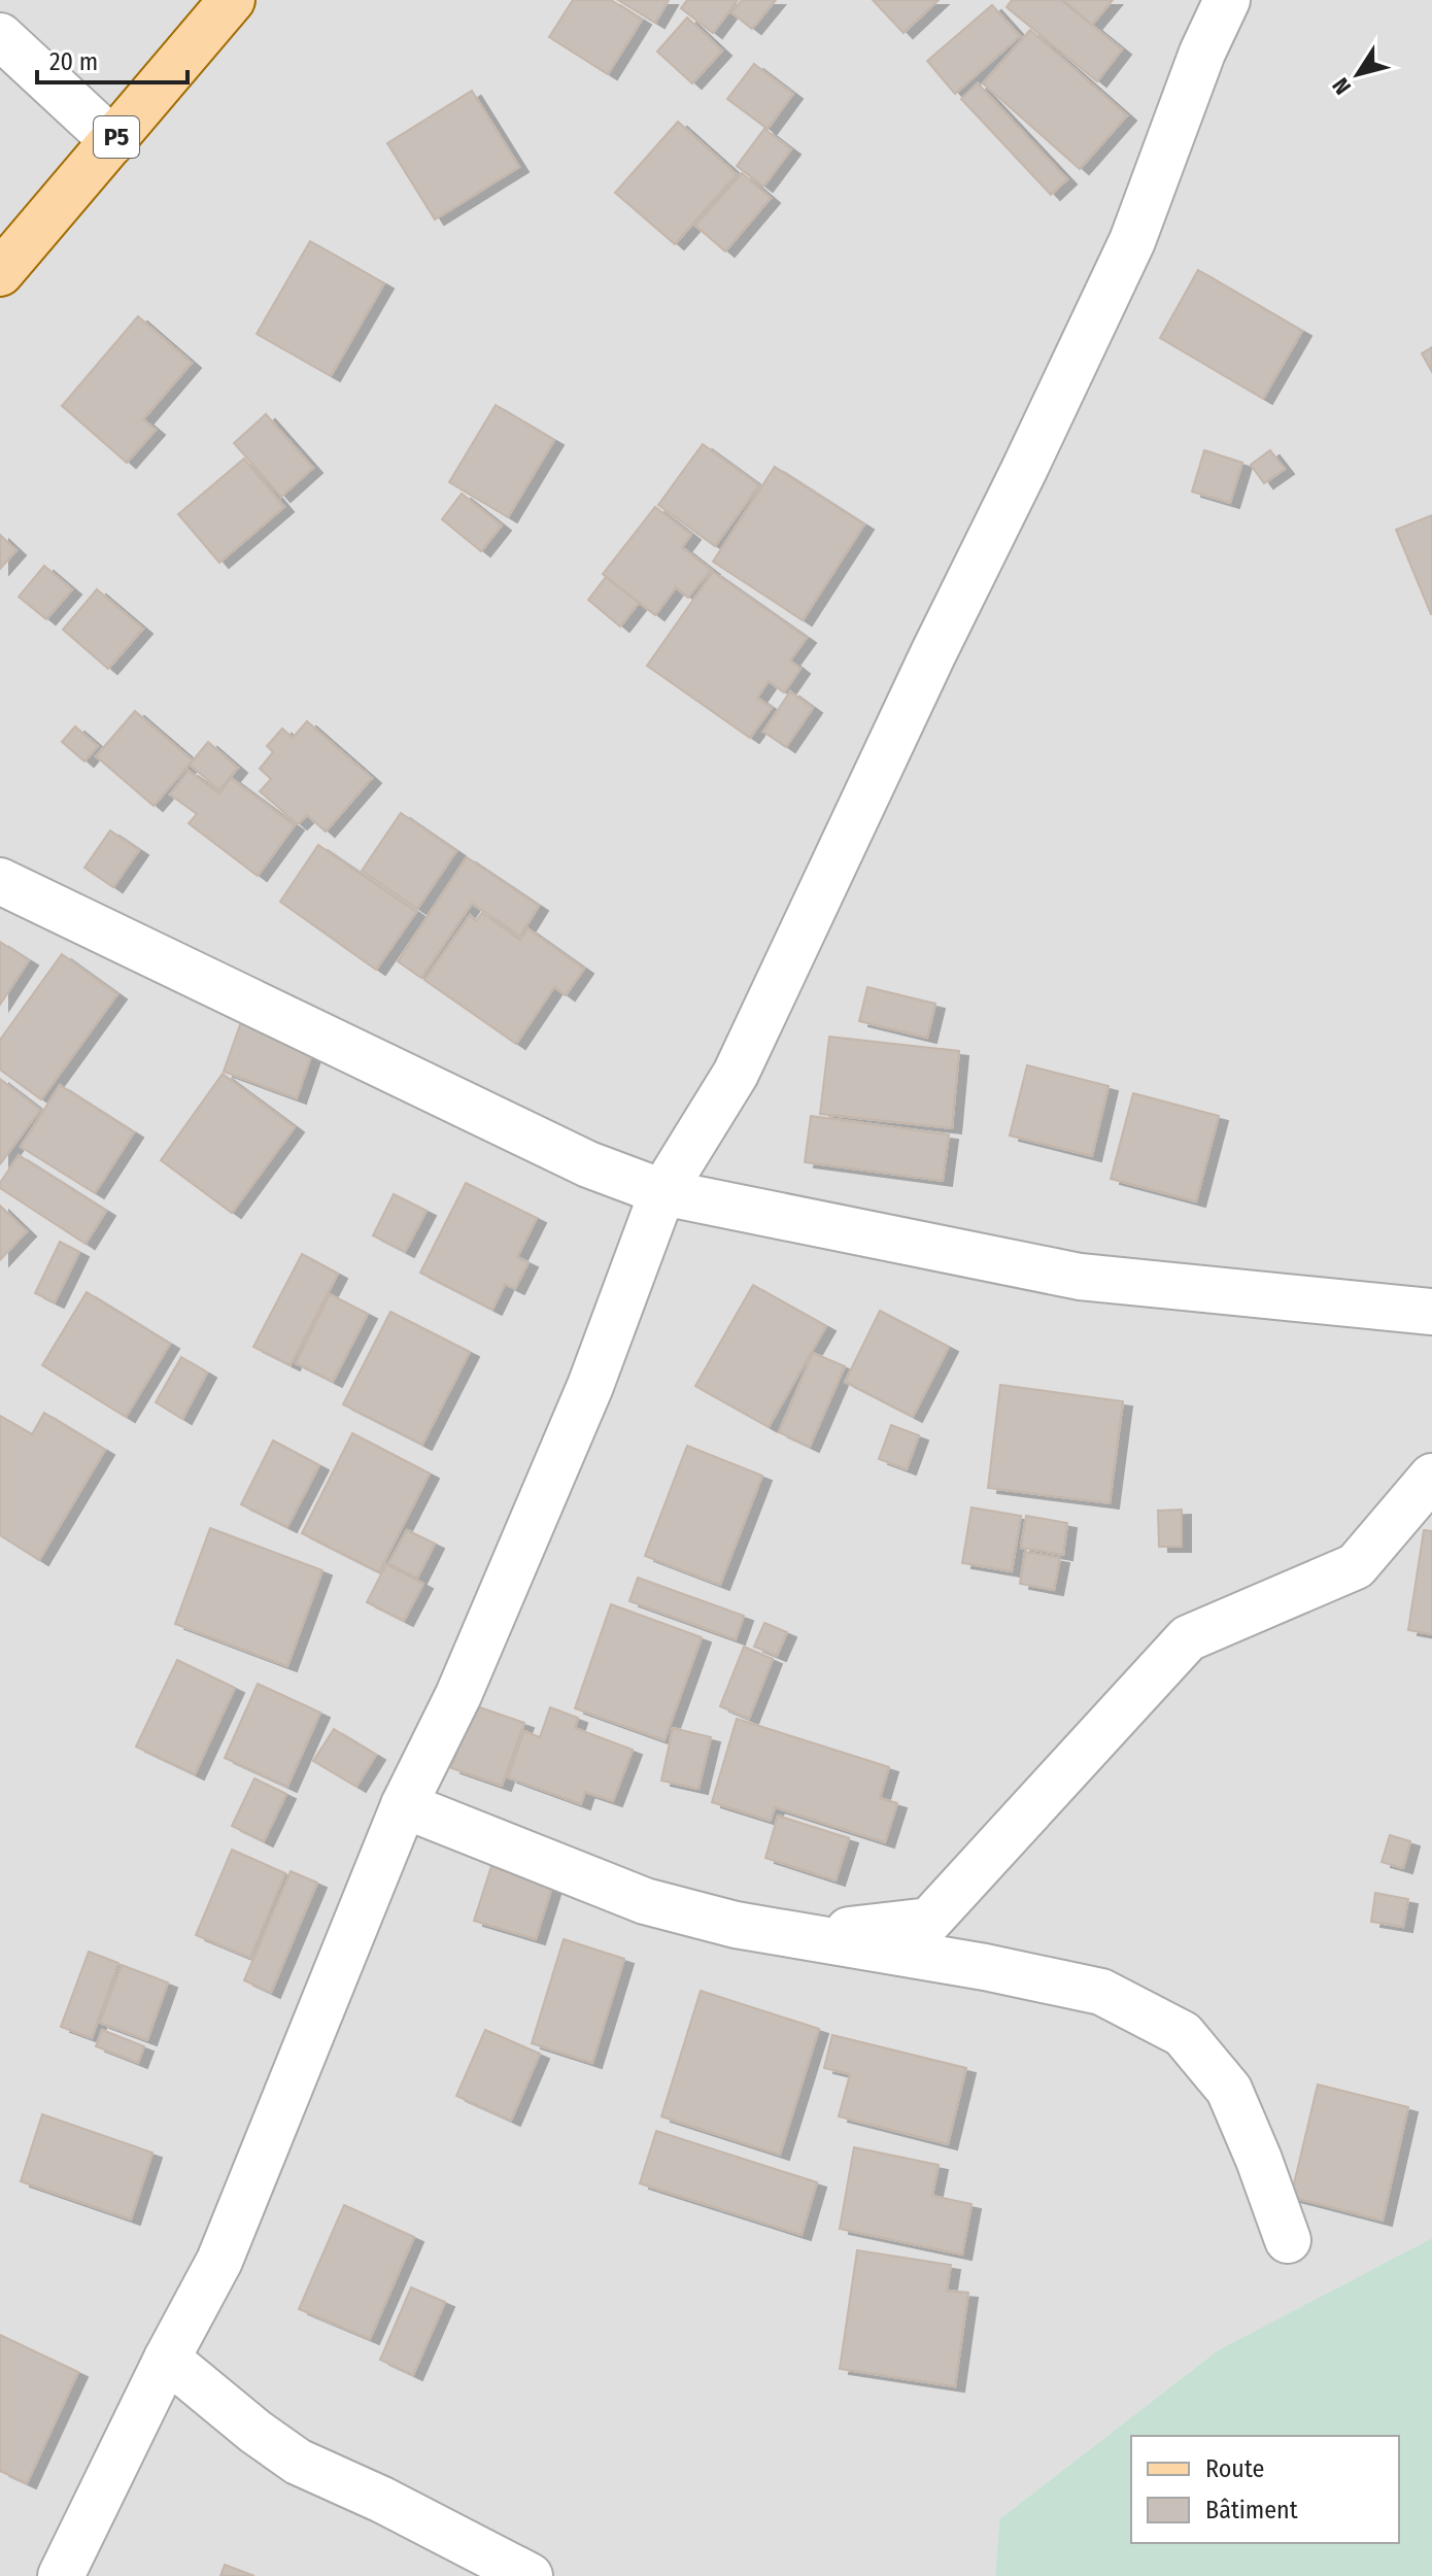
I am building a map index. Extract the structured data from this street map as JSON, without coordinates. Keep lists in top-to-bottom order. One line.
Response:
{"streets":{"main road":["P5"]},"legend":["Route","Bâtiment"],"scale_bar":"20 m","north":"bottom left"}
